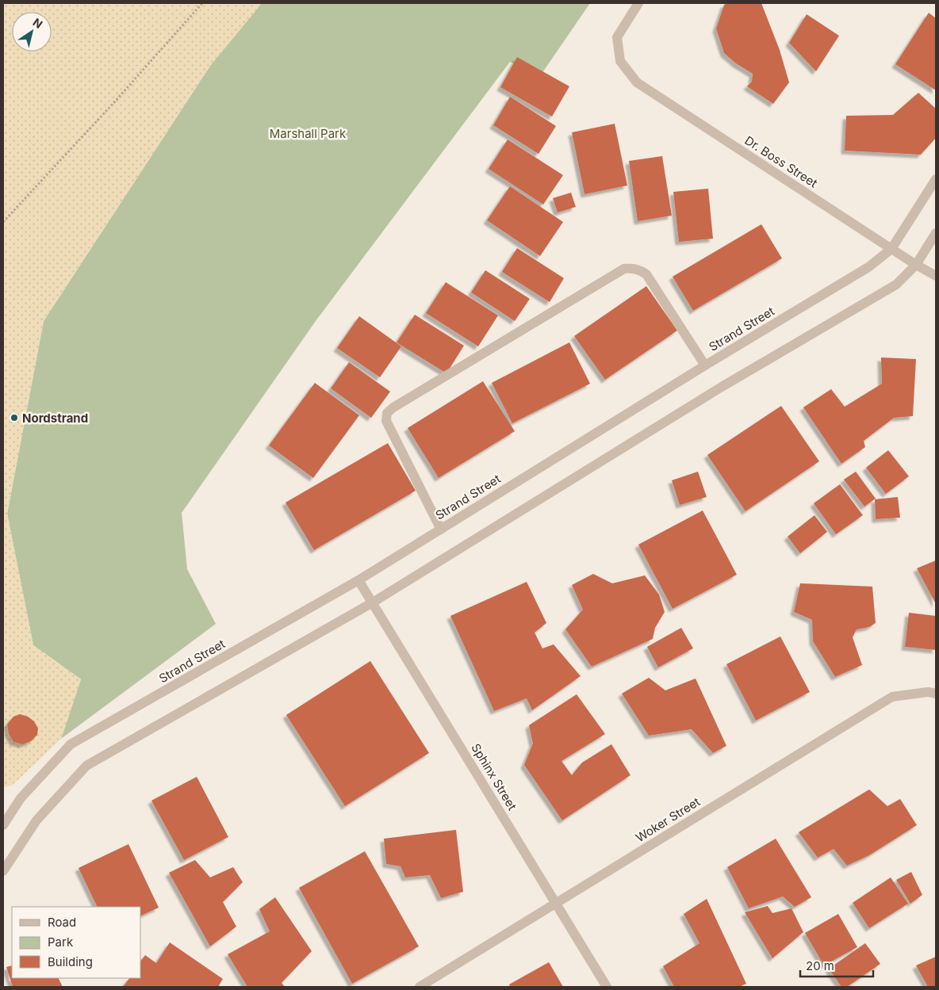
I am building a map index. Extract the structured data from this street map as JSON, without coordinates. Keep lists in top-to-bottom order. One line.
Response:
{"streets":{"street":["Dr. Boss Street","Strand Street","Sphinx Street","Woker Street"]},"crossings":[["Dr. Boss Street","Strand Street"],["Strand Street","Sphinx Street"],["Sphinx Street","Woker Street"]],"parks":["Marshall Park"],"places":["Nordstrand"],"legend":["Road","Park","Building"],"scale_bar":"20 m","north":"top right"}
